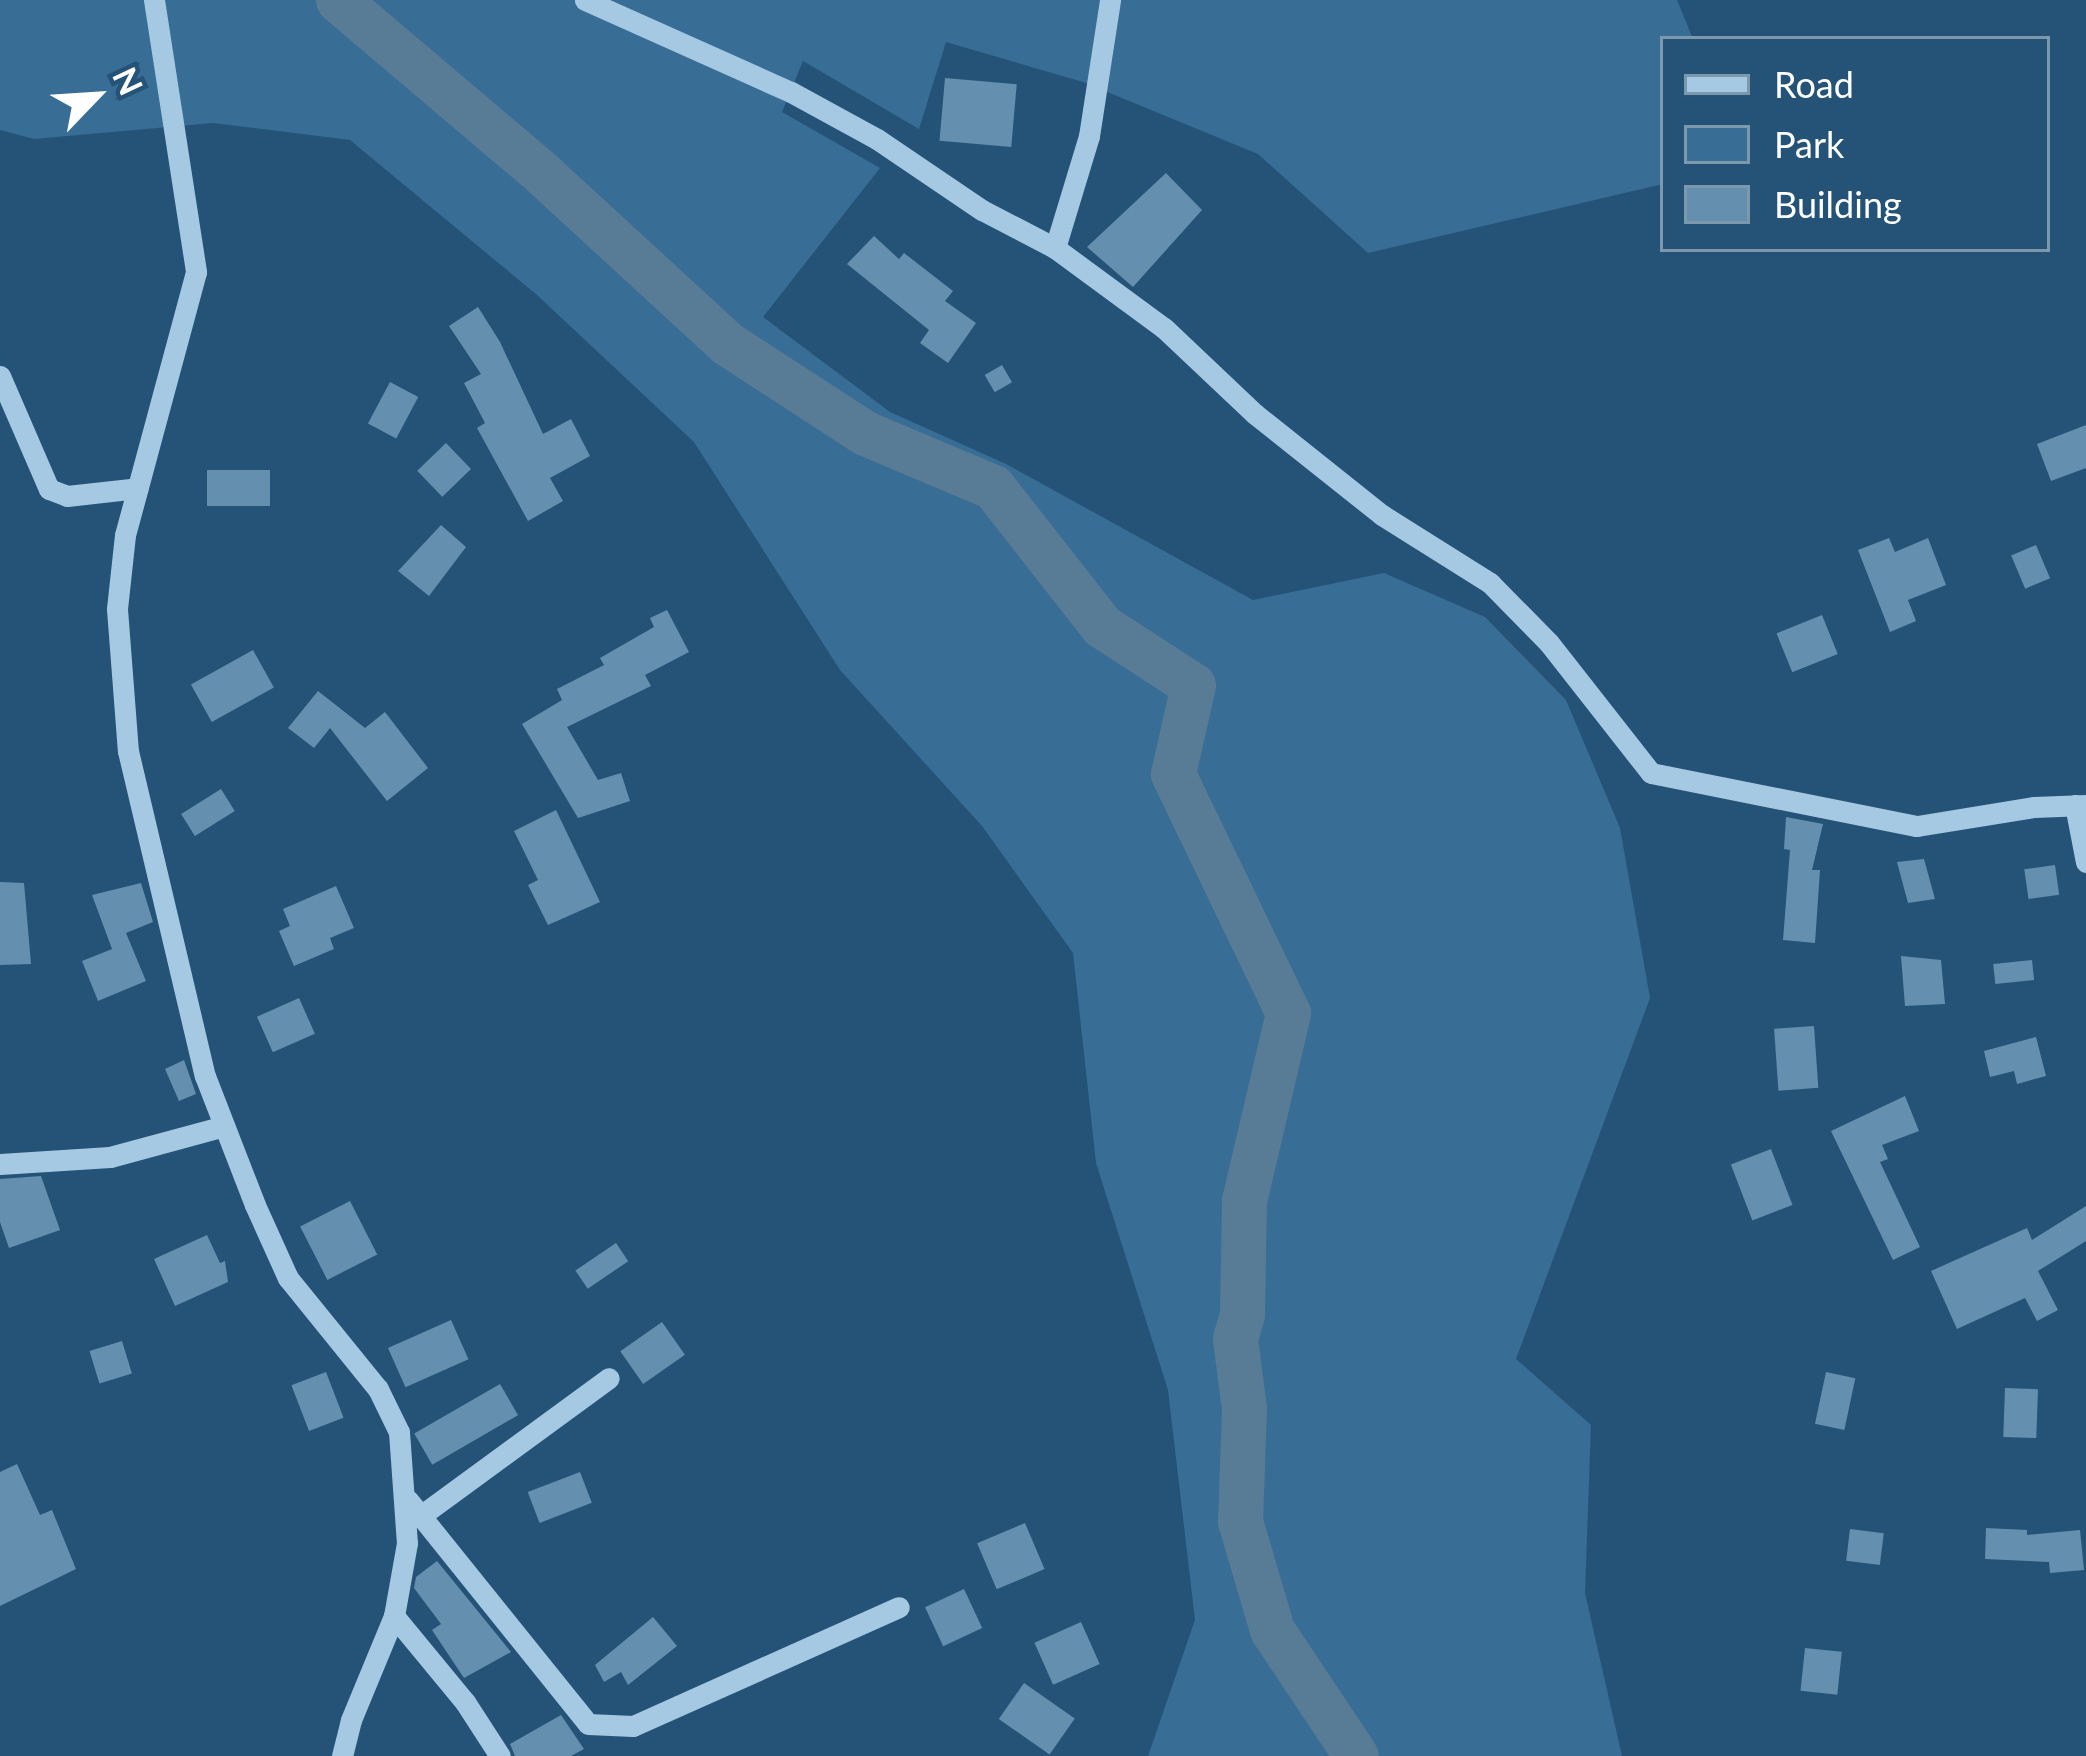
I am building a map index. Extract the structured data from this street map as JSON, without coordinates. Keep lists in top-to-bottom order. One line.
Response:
{"legend":["Road","Park","Building"],"north":"top right"}
